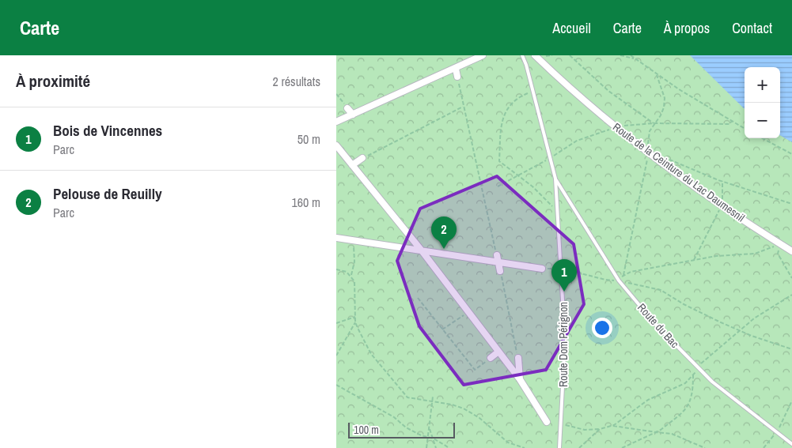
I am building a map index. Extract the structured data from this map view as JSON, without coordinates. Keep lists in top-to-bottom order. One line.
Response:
{"streets":{"street":["Route de la Ceinture du Lac Daumesnil"],"lane":["Route du Bac","Route Dom Pérignon"]},"crossings":[["Route du Bac","Route Dom Pérignon"]],"scale_bar":"100 m","page":{"header":"Carte","nav":["Accueil","Carte","À propos","Contact"],"heading":["À proximité","2 résultats"],"map_buttons":["+","−"],"list":[{"mark":"1","name":"Bois de Vincennes","note":"Parc","value":"50 m"},{"mark":"2","name":"Pelouse de Reuilly","note":"Parc","value":"160 m"}],"pins":["2","1"],"scale":"100 m"}}
